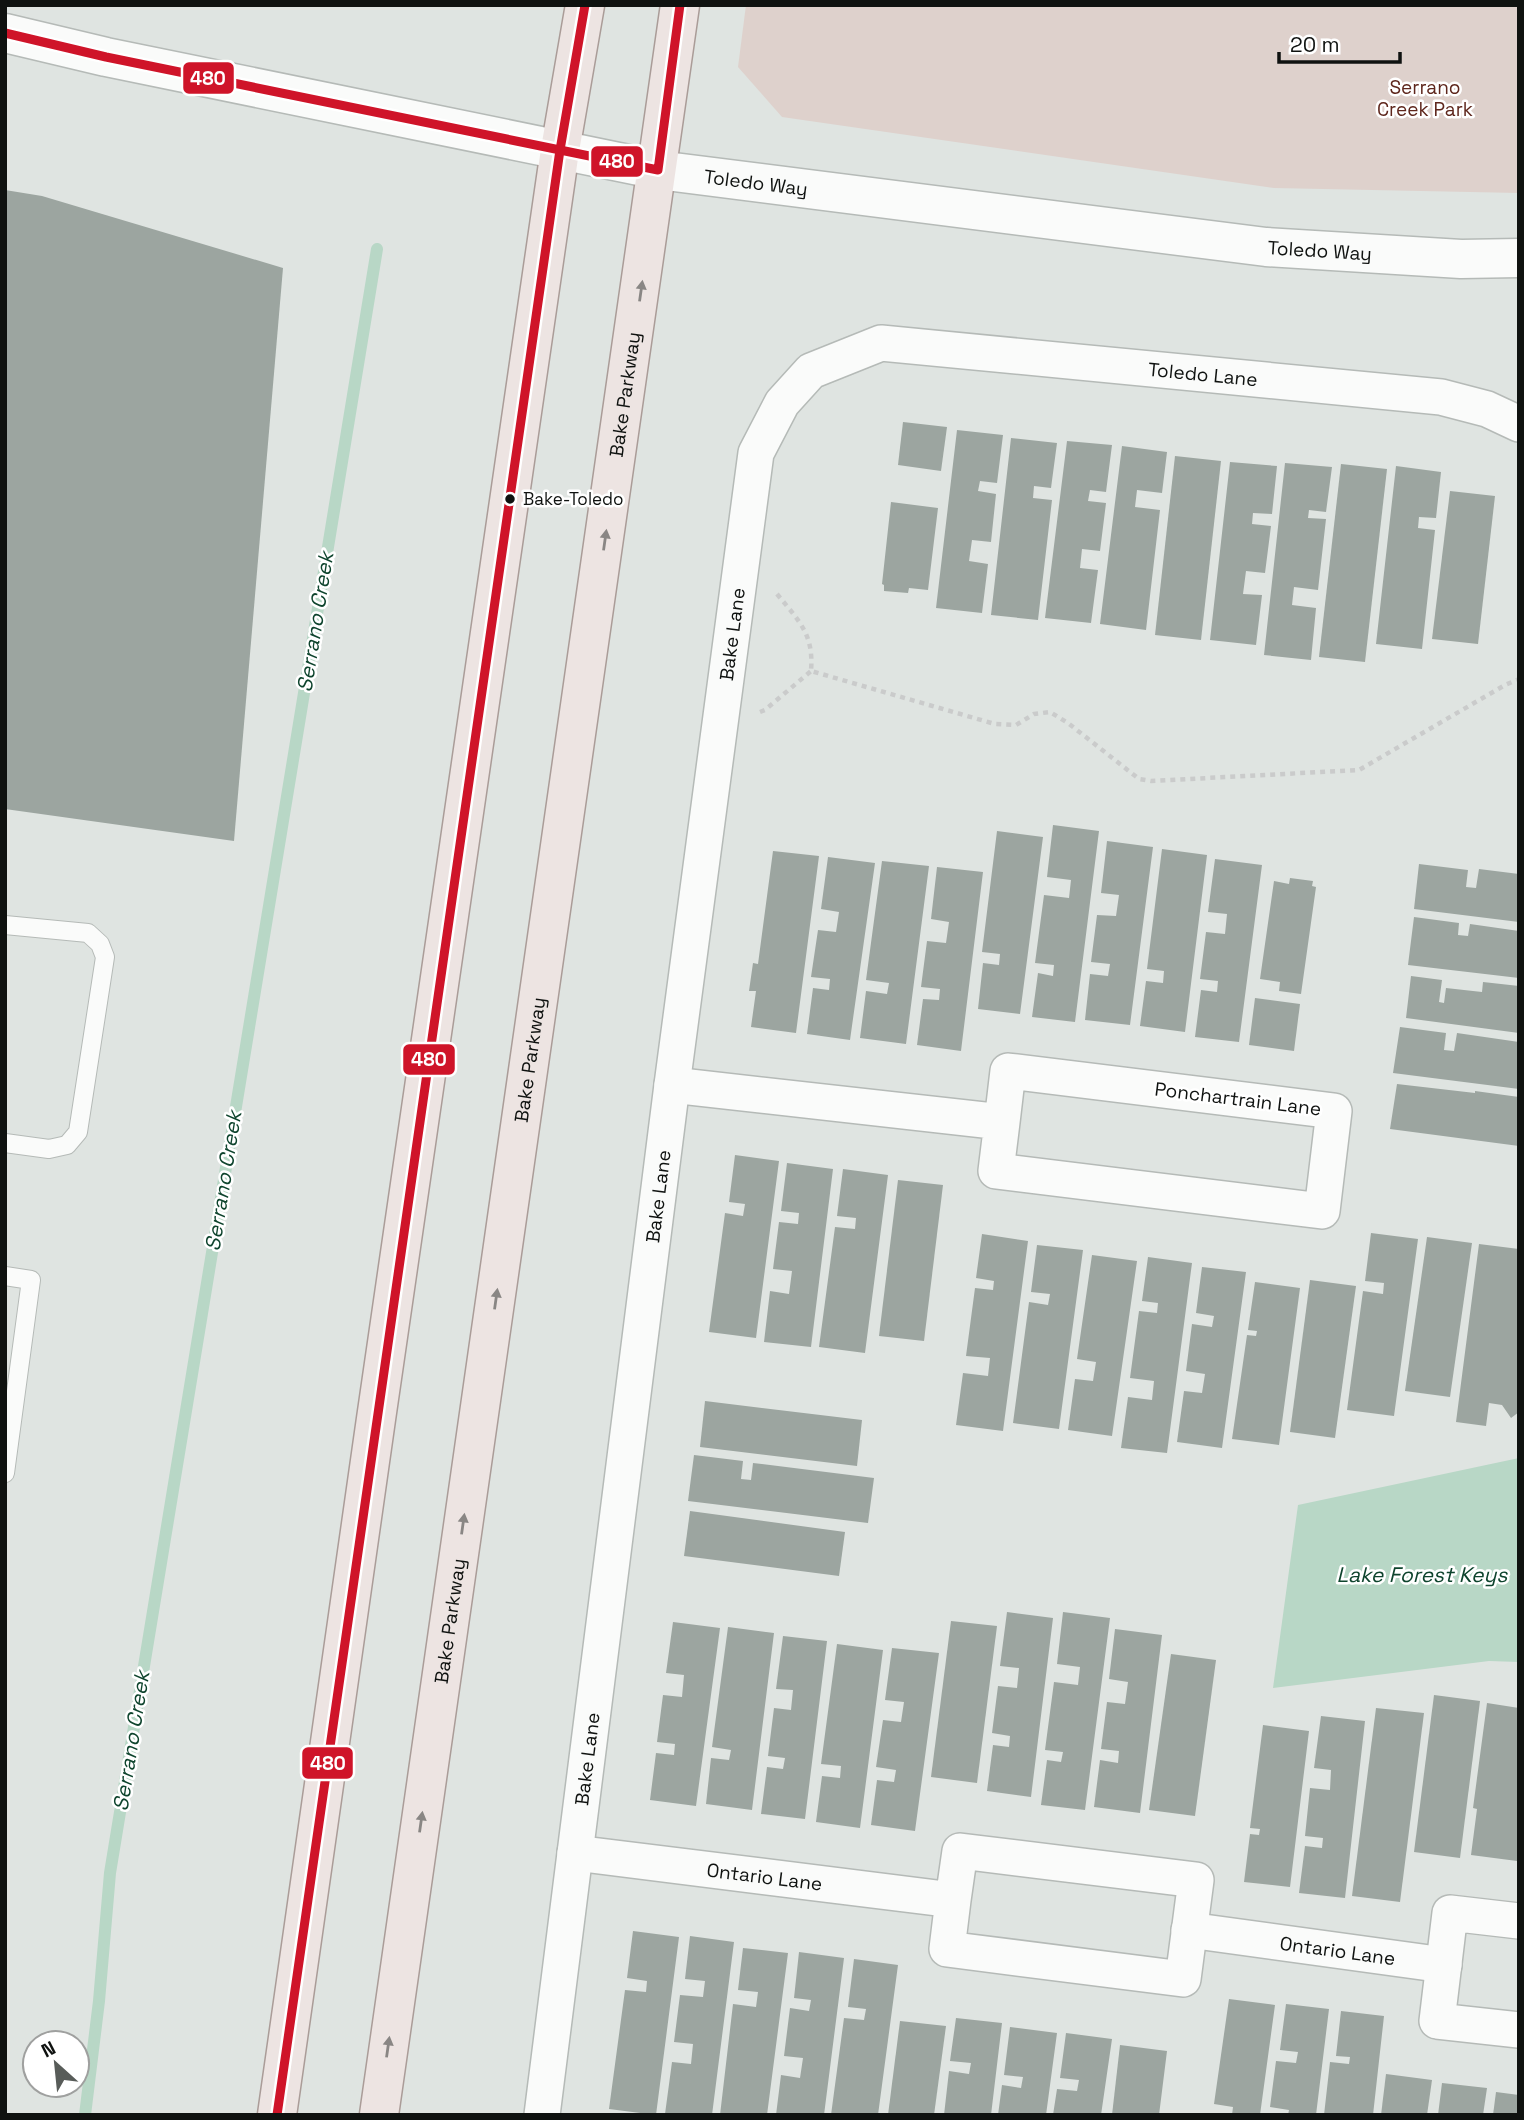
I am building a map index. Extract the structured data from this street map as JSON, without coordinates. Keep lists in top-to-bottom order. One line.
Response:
{"streets":{"main road":["Toledo Way","Bake Parkway"],"street":["Toledo Lane","Bake Lane","Ponchartrain Lane","Ontario Lane"]},"crossings":[["Toledo Way","Bake Parkway"],["Toledo Lane","Bake Lane"],["Bake Lane","Ontario Lane"]],"water":["Serrano Creek","Lake Forest Keys"],"parks":["Serrano Creek Park"],"places":["Bake-Toledo"],"lines":["transit line 480"],"scale_bar":"20 m","north":"top left"}
